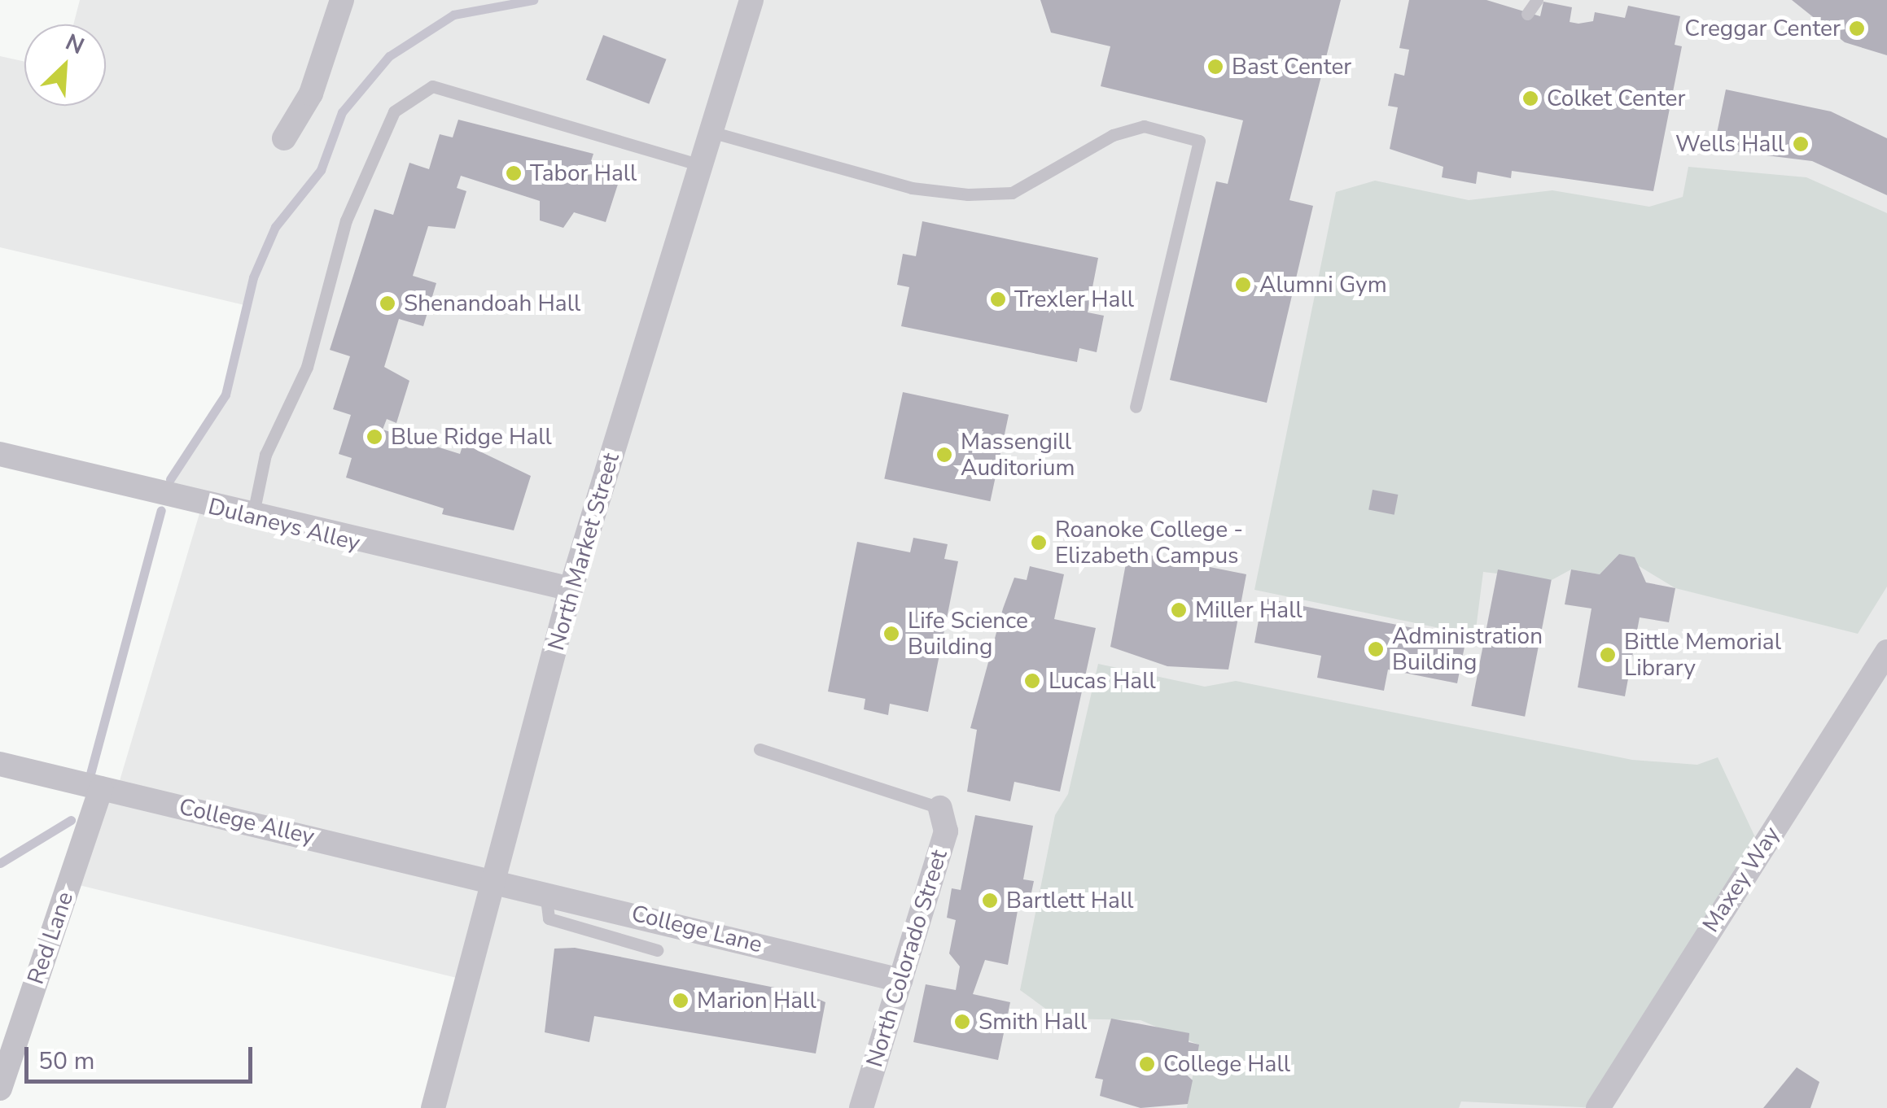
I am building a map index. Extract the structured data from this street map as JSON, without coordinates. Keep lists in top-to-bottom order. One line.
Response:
{"streets":{"street":["Dulaneys Alley","North Market Street","College Alley","Maxey Way","College Lane","Red Lane","North Colorado Street"]},"crossings":[["Dulaneys Alley","North Market Street"],["North Market Street","College Alley"],["North Market Street","College Lane"],["College Alley","College Lane"],["College Alley","Red Lane"],["College Lane","North Colorado Street"]],"places":["Creggar Center","Bast Center","Colket Center","Wells Hall","Tabor Hall","Alumni Gym","Trexler Hall","Shenandoah Hall","Blue Ridge Hall","Massengill Auditorium","Roanoke College - Elizabeth Campus","Miller Hall","Life Science Building","Administration Building","Bittle Memorial Library","Lucas Hall","Bartlett Hall","Marion Hall","Smith Hall","College Hall"],"scale_bar":"50 m","north":"top right"}
